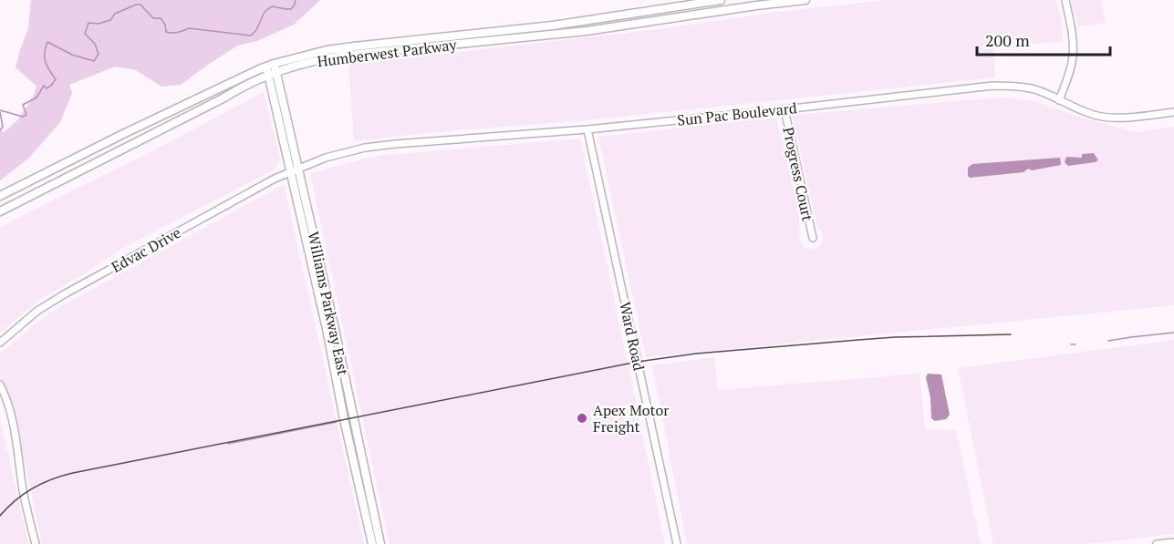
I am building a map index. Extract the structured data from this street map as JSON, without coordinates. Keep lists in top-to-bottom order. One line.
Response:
{"streets":{"main road":["Humberwest Parkway","Williams Parkway East"],"street":["Sun Pac Boulevard","Progress Court","Edvac Drive","Ward Road"]},"crossings":[["Humberwest Parkway","Williams Parkway East"],["Sun Pac Boulevard","Progress Court"],["Sun Pac Boulevard","Edvac Drive"],["Sun Pac Boulevard","Williams Parkway East"],["Sun Pac Boulevard","Ward Road"],["Edvac Drive","Williams Parkway East"]],"places":["Apex Motor Freight"],"scale_bar":"200 m"}
